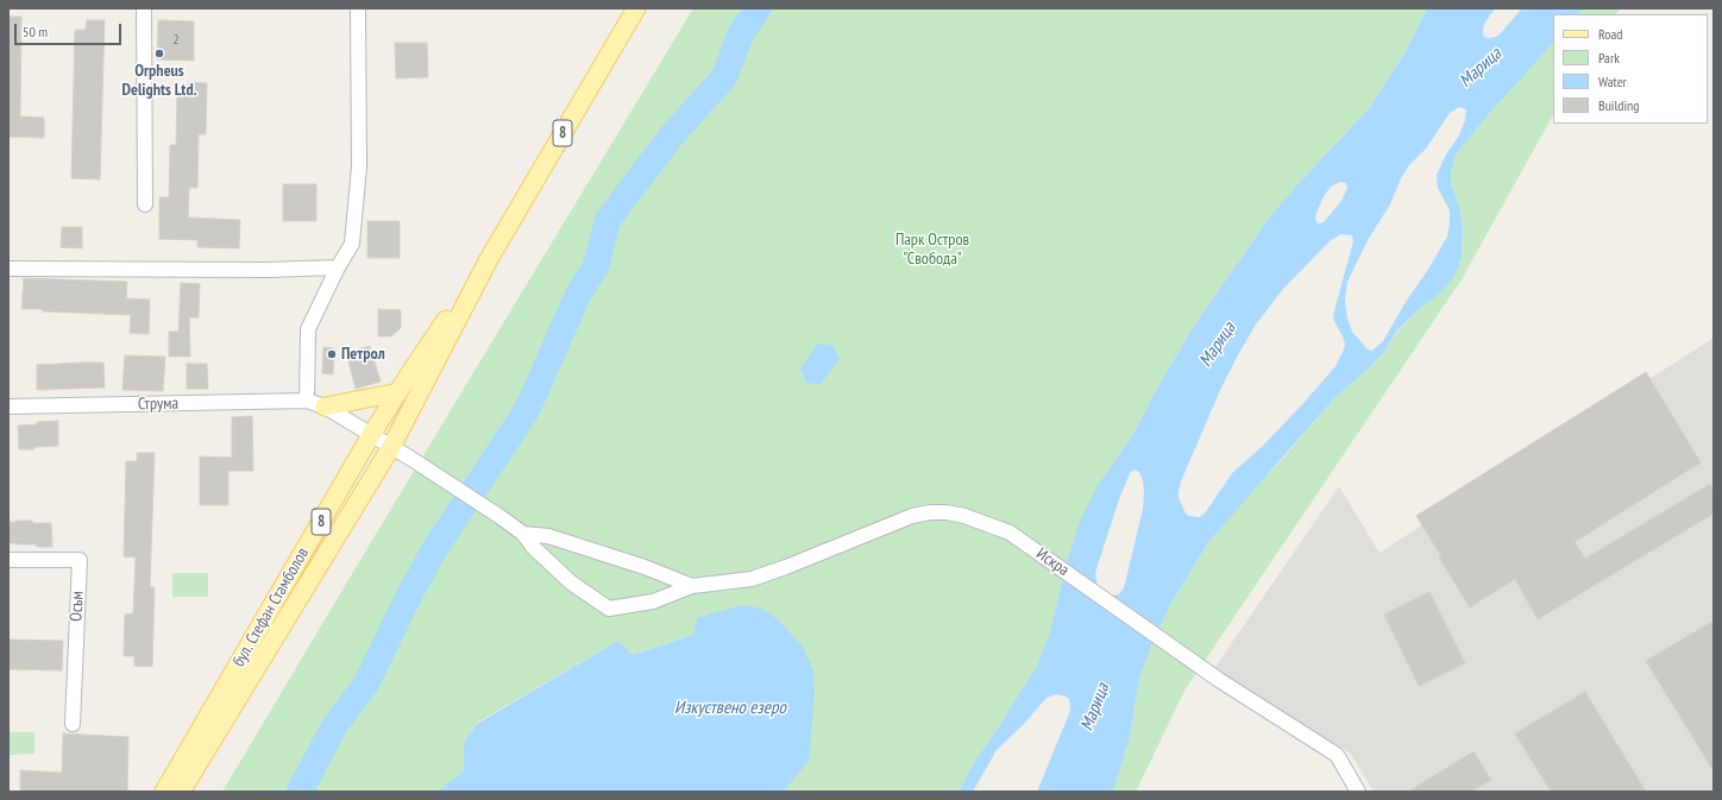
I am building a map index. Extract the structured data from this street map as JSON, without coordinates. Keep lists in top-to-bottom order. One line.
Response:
{"streets":{"main road":["8","бул. Стефан Стамболов"],"street":["Струма","Искра","Осъм"]},"crossings":[["Струма","бул. Стефан Стамболов"]],"water":["Марица","Изкуствено езеро"],"parks":["Парк Остров \"Свобода\""],"places":["Orpheus Delights Ltd.","Петрол"],"house_numbers":["2"],"legend":["Road","Park","Water","Building"],"scale_bar":"50 m"}
